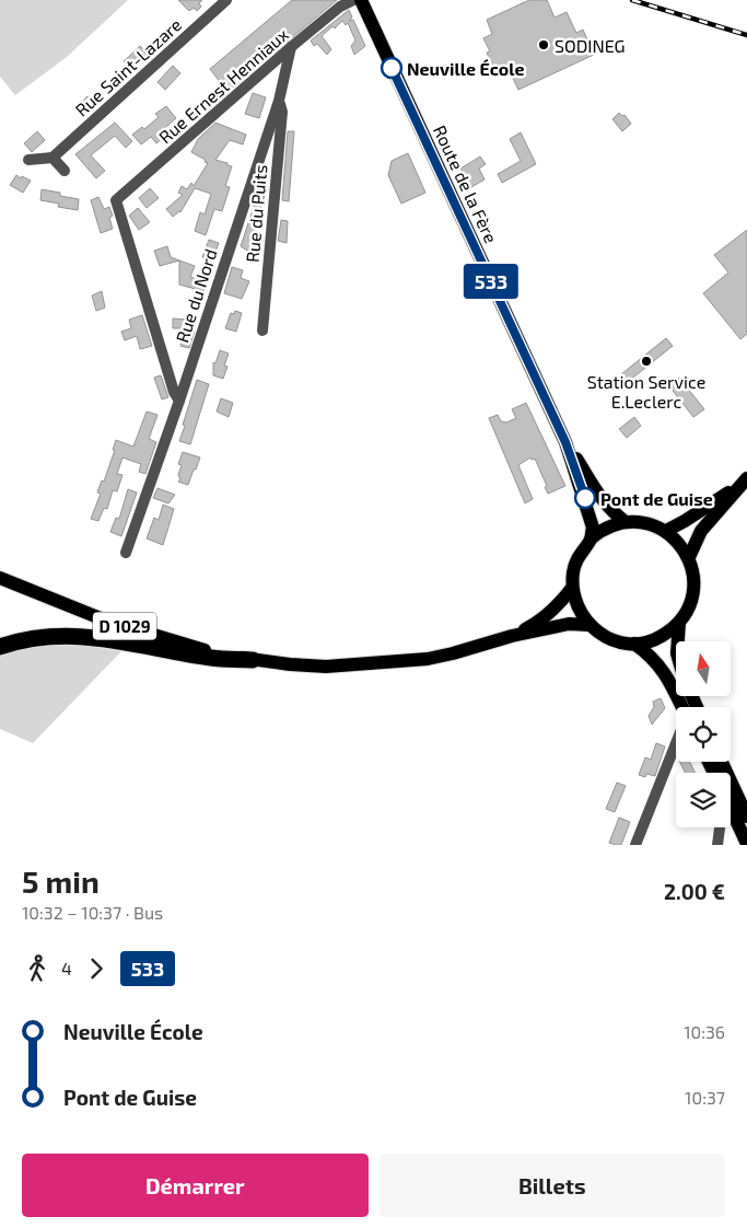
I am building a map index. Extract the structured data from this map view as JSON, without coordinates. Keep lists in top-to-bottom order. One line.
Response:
{"streets":{"main road":["Route de la Fère","D 1029"],"street":["Rue Saint-Lazare","Rue Ernest Henniaux","Rue du Puits","Rue du Nord"]},"crossings":[["Rue Ernest Henniaux","Rue du Nord"],["Route de la Fère","D 1029"],["Rue du Puits","Rue du Nord"]],"places":["SODINEG","Neuville École","Station Service E.Leclerc","Pont de Guise"],"lines":["bus line 533"],"north":"top","page":{"on_map":"533","heading":["5 min","10:32 – 10:37 · Bus","2.00 €"],"legs":["4","533"],"list":[{"name":"Neuville École","value":"10:36"},{"name":"Pont de Guise","value":"10:37"}],"buttons":["Démarrer","Billets"]}}
